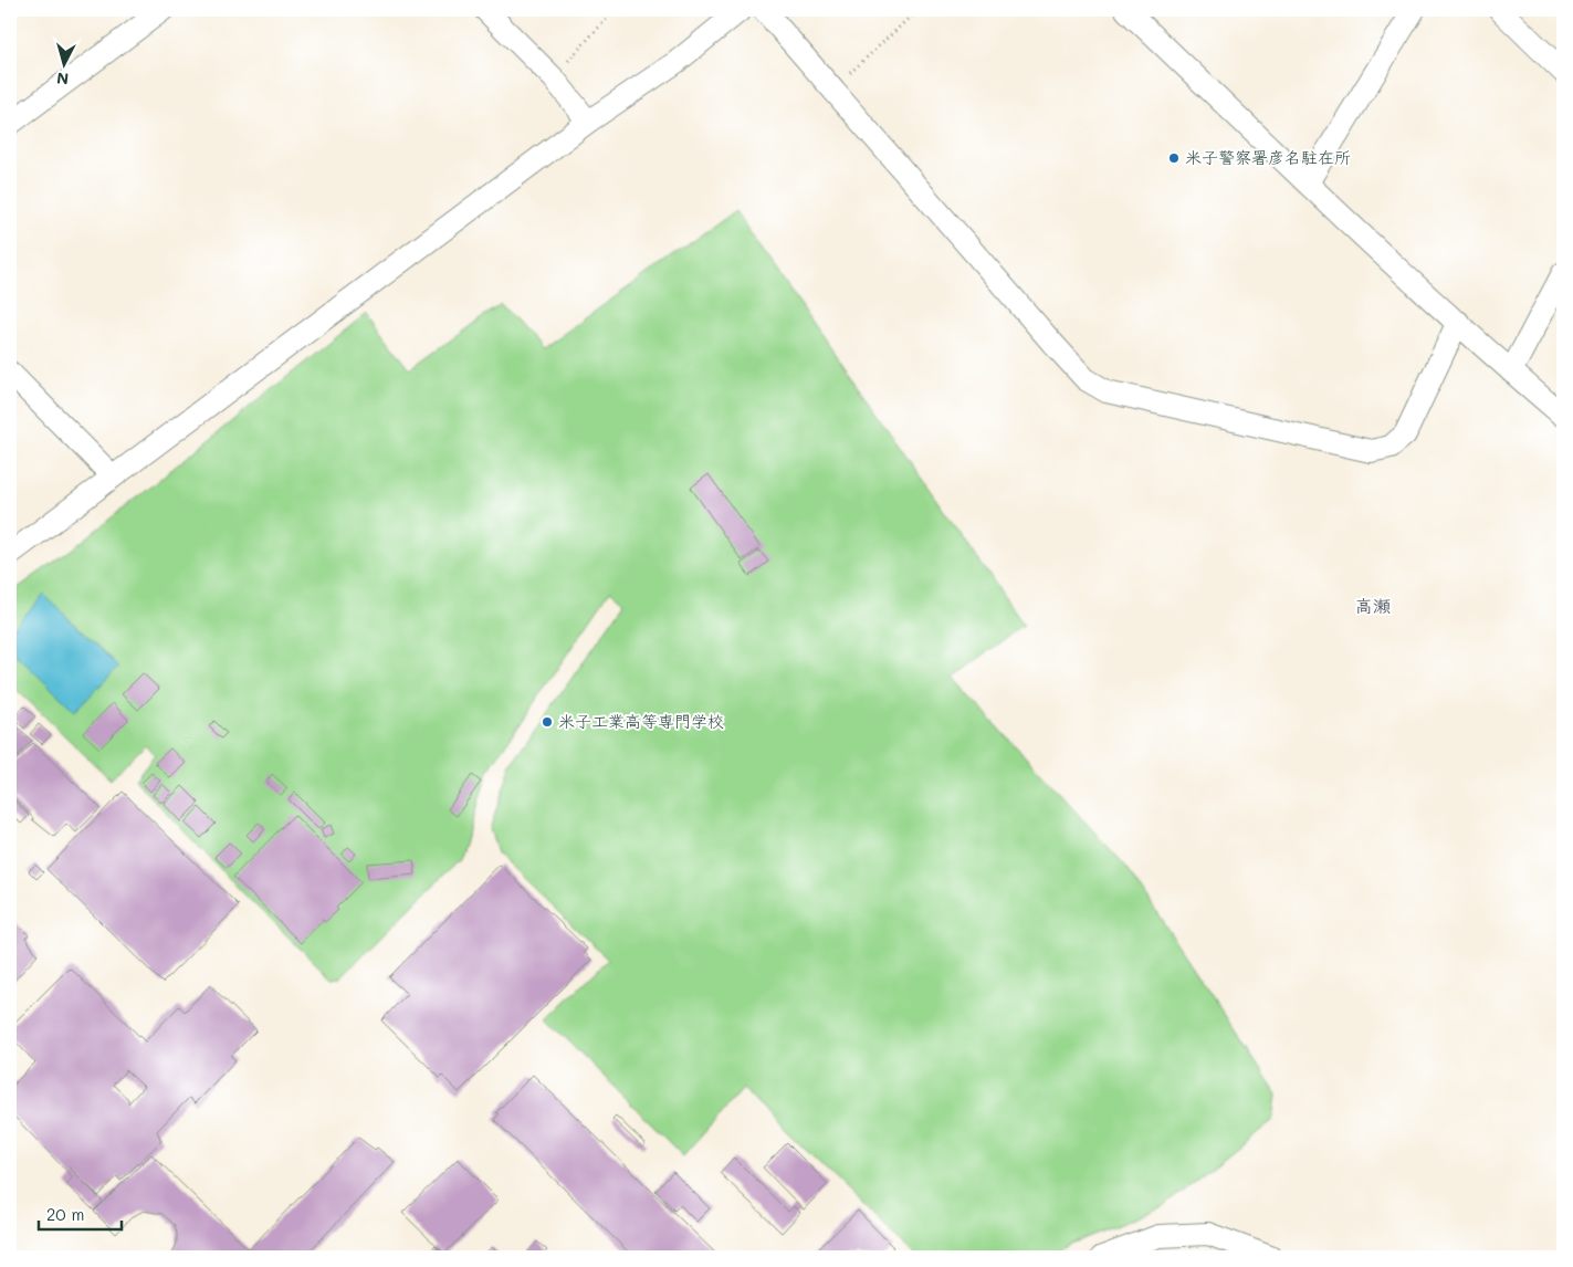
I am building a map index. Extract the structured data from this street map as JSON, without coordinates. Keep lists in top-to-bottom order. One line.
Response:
{"districts":["高瀬"],"places":["米子警察署彦名駐在所","米子工業高等専門学校"],"scale_bar":"20 m","north":"bottom"}
